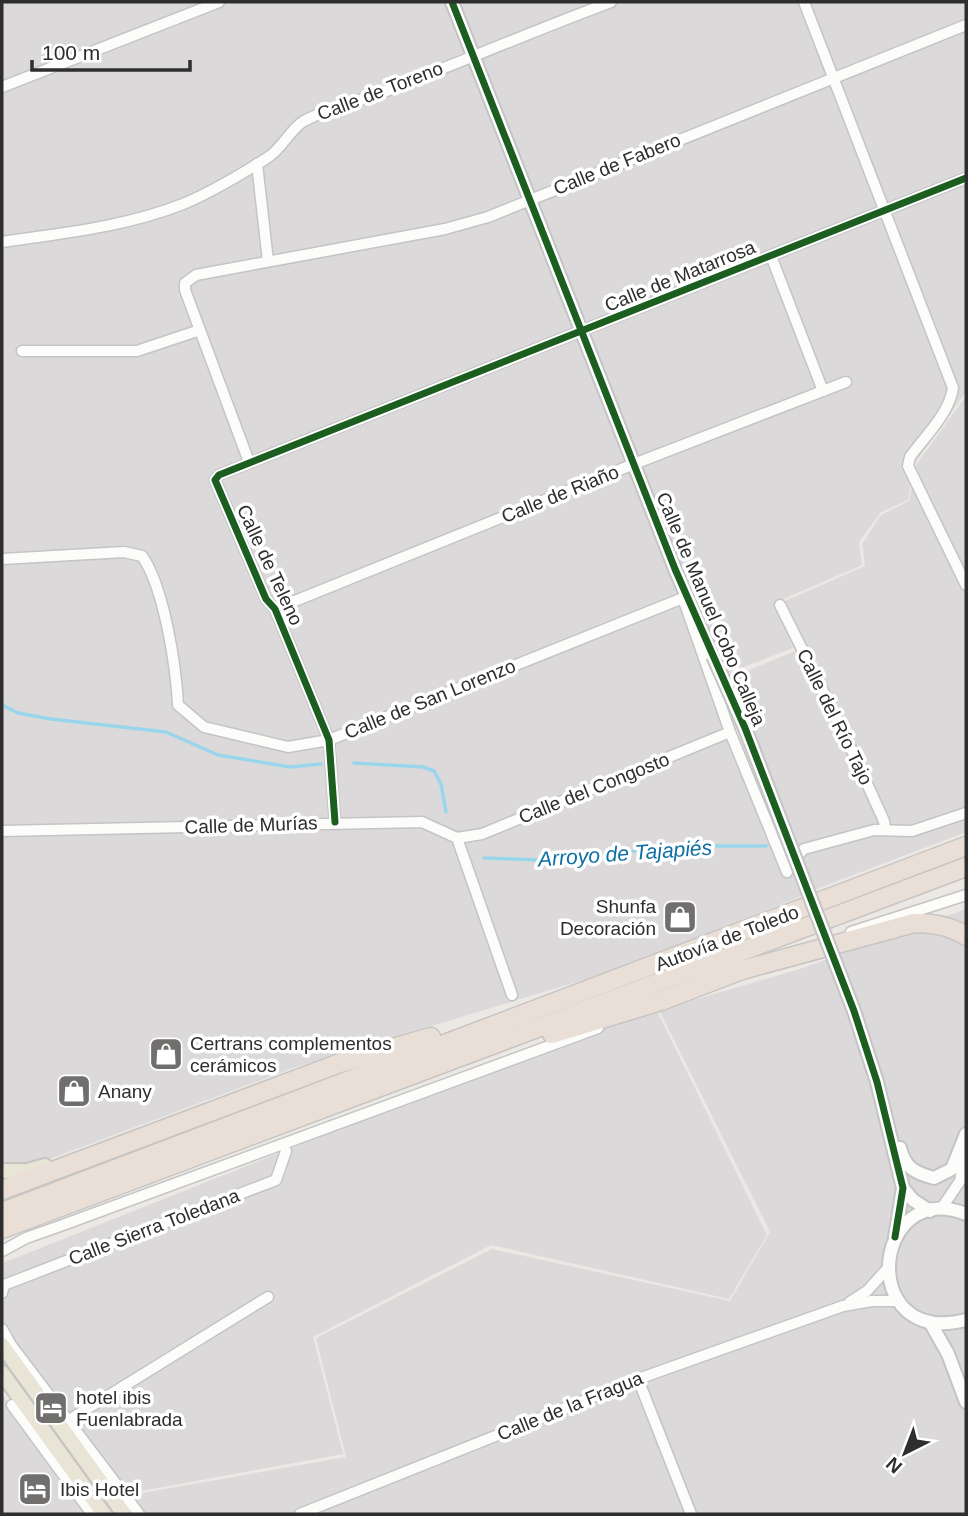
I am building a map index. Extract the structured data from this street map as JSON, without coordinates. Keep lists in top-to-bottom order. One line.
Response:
{"streets":{"highway":["Autovía de Toledo"],"street":["Calle de Toreno","Calle de Fabero","Calle de Matarrosa","Calle de Riaño","Calle de Teleno","Calle de Manuel Cobo Calleja","Calle de San Lorenzo","Calle del Río Tajo","Calle del Congosto","Calle de Murías","Calle Sierra Toledana","Calle de la Fragua"]},"crossings":[["Calle de Toreno","Calle de Manuel Cobo Calleja"],["Calle de Fabero","Calle de Manuel Cobo Calleja"],["Calle de Matarrosa","Calle de Teleno"],["Calle de Matarrosa","Calle de Manuel Cobo Calleja"],["Calle de Riaño","Calle de Teleno"],["Calle de Riaño","Calle de Manuel Cobo Calleja"],["Calle de Teleno","Calle de San Lorenzo"],["Calle de Teleno","Calle de Murías"],["Calle de Manuel Cobo Calleja","Calle de San Lorenzo"],["Calle de Manuel Cobo Calleja","Calle del Río Tajo"],["Calle de Manuel Cobo Calleja","Calle del Congosto"],["Calle de Manuel Cobo Calleja","Calle de la Fragua"],["Calle del Congosto","Calle de Murías"]],"water":["Arroyo de Tajapiés"],"places":{"shop":["Shunfa Decoración","Certrans complementos cerámicos","Anany"],"hotel":["hotel ibis Fuenlabrada","Ibis Hotel"]},"scale_bar":"100 m","north":"bottom left"}
